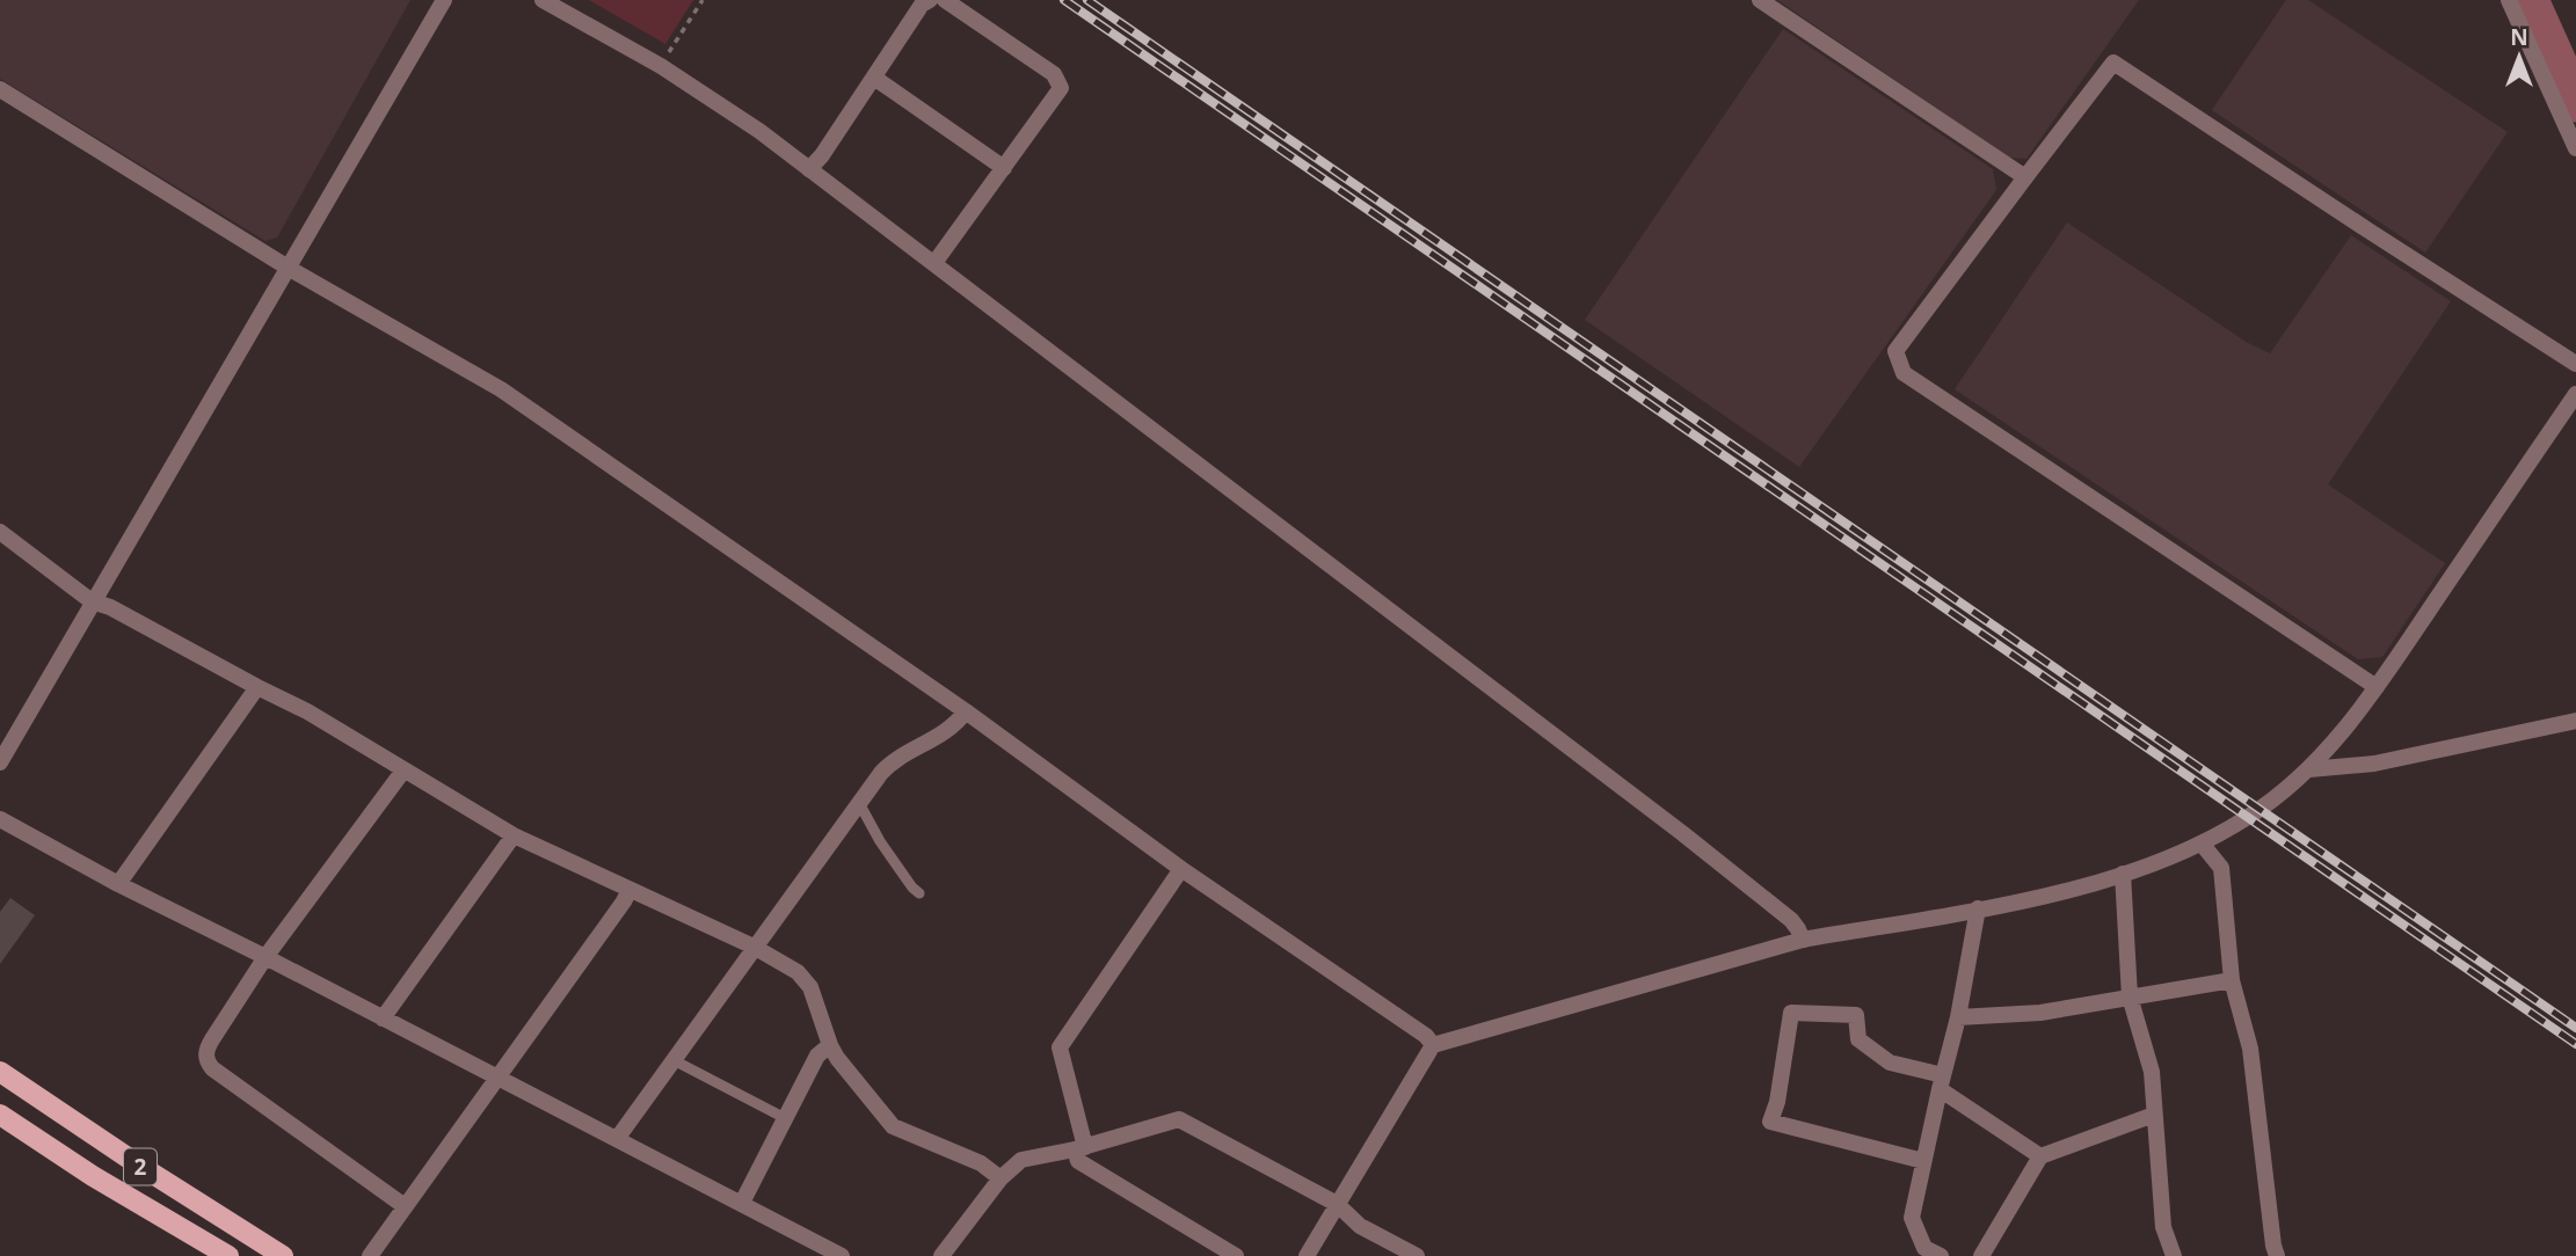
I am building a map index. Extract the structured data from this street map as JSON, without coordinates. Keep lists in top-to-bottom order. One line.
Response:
{"streets":{"main road":["2"]},"north":"top"}
